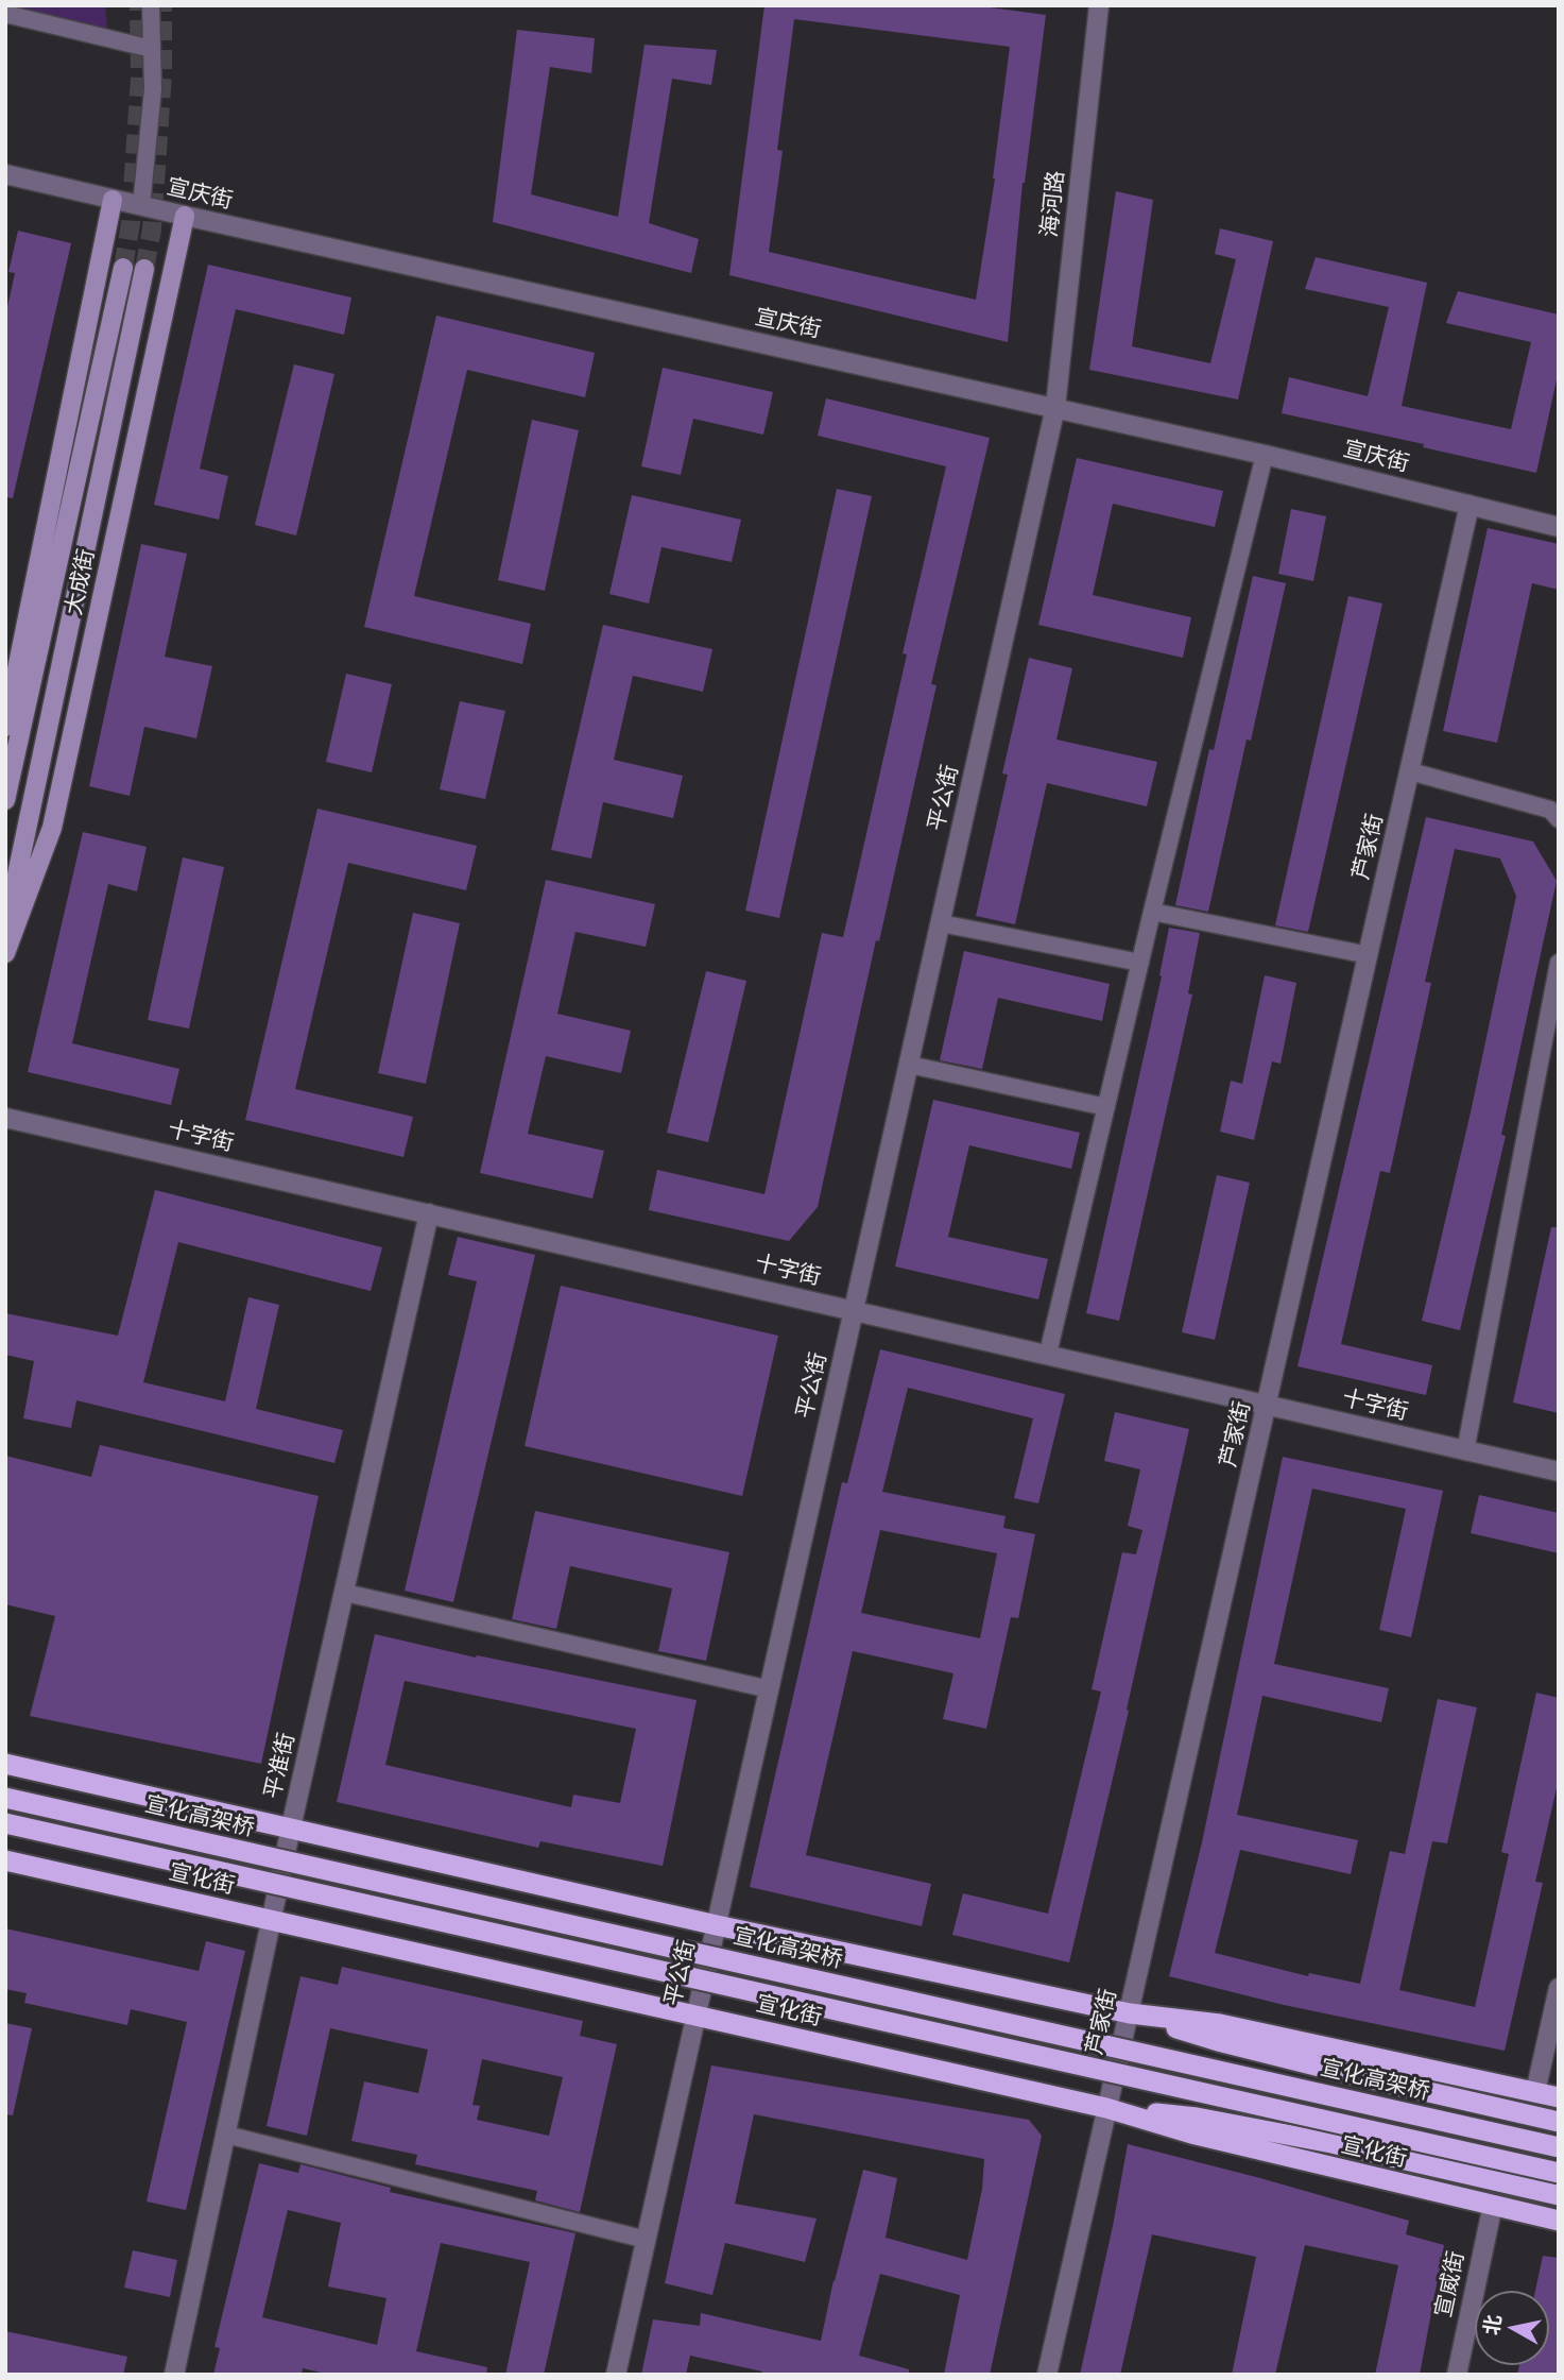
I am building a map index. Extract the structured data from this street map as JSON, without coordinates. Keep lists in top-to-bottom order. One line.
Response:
{"streets":{"highway":["宣化高架桥","宣化街"],"main road":["大成街"],"street":["宣庆街","海河路","平公街","芦家街","十字街","平准街","宣威街"]},"crossings":[["宣庆街","海河路"],["宣庆街","大成街"],["宣庆街","平公街"],["宣庆街","芦家街"],["海河路","平公街"],["平公街","十字街"],["平公街","宣化街"],["芦家街","十字街"],["芦家街","宣化街"],["十字街","平准街"],["平准街","宣化街"],["宣化街","宣威街"]],"north":"left"}
